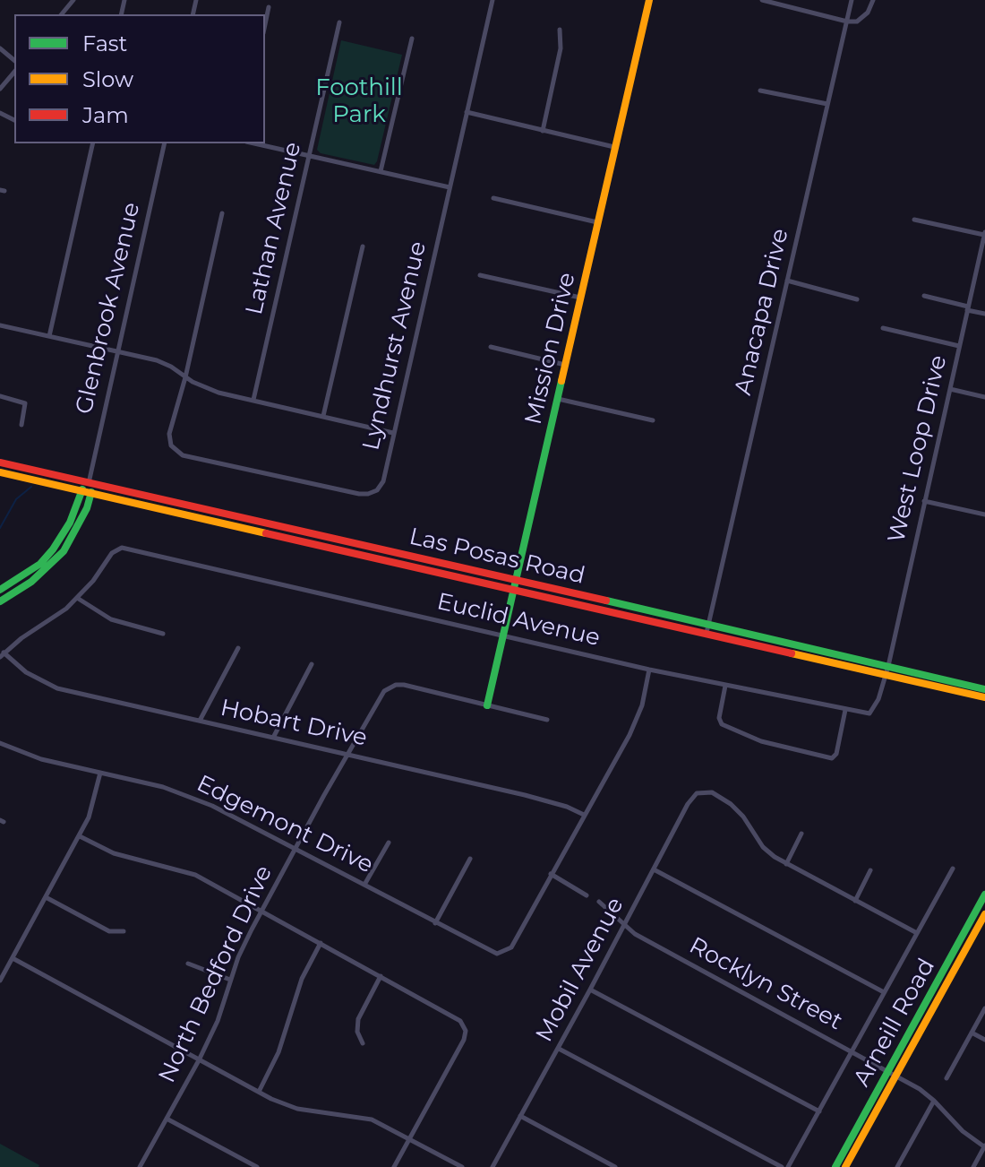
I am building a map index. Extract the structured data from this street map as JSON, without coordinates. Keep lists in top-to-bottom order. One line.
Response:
{"streets":{"main road":["Mission Drive","Las Posas Road","Arneill Road"],"street":["Lathan Avenue","Glenbrook Avenue","Anacapa Drive","Lyndhurst Avenue","West Loop Drive","Euclid Avenue","Hobart Drive","Edgemont Drive","Mobil Avenue","North Bedford Drive","Rocklyn Street"]},"crossings":[["Glenbrook Avenue","Las Posas Road"],["Anacapa Drive","Las Posas Road"],["Mission Drive","Las Posas Road"],["Mission Drive","Euclid Avenue"],["Mission Drive","North Bedford Drive"],["West Loop Drive","Las Posas Road"],["West Loop Drive","Euclid Avenue"],["Las Posas Road","Euclid Avenue"],["Hobart Drive","North Bedford Drive"],["Edgemont Drive","North Bedford Drive"],["Mobil Avenue","Rocklyn Street"],["Rocklyn Street","Arneill Road"]],"parks":["Foothill Park"],"legend":["Fast","Slow","Jam"]}
